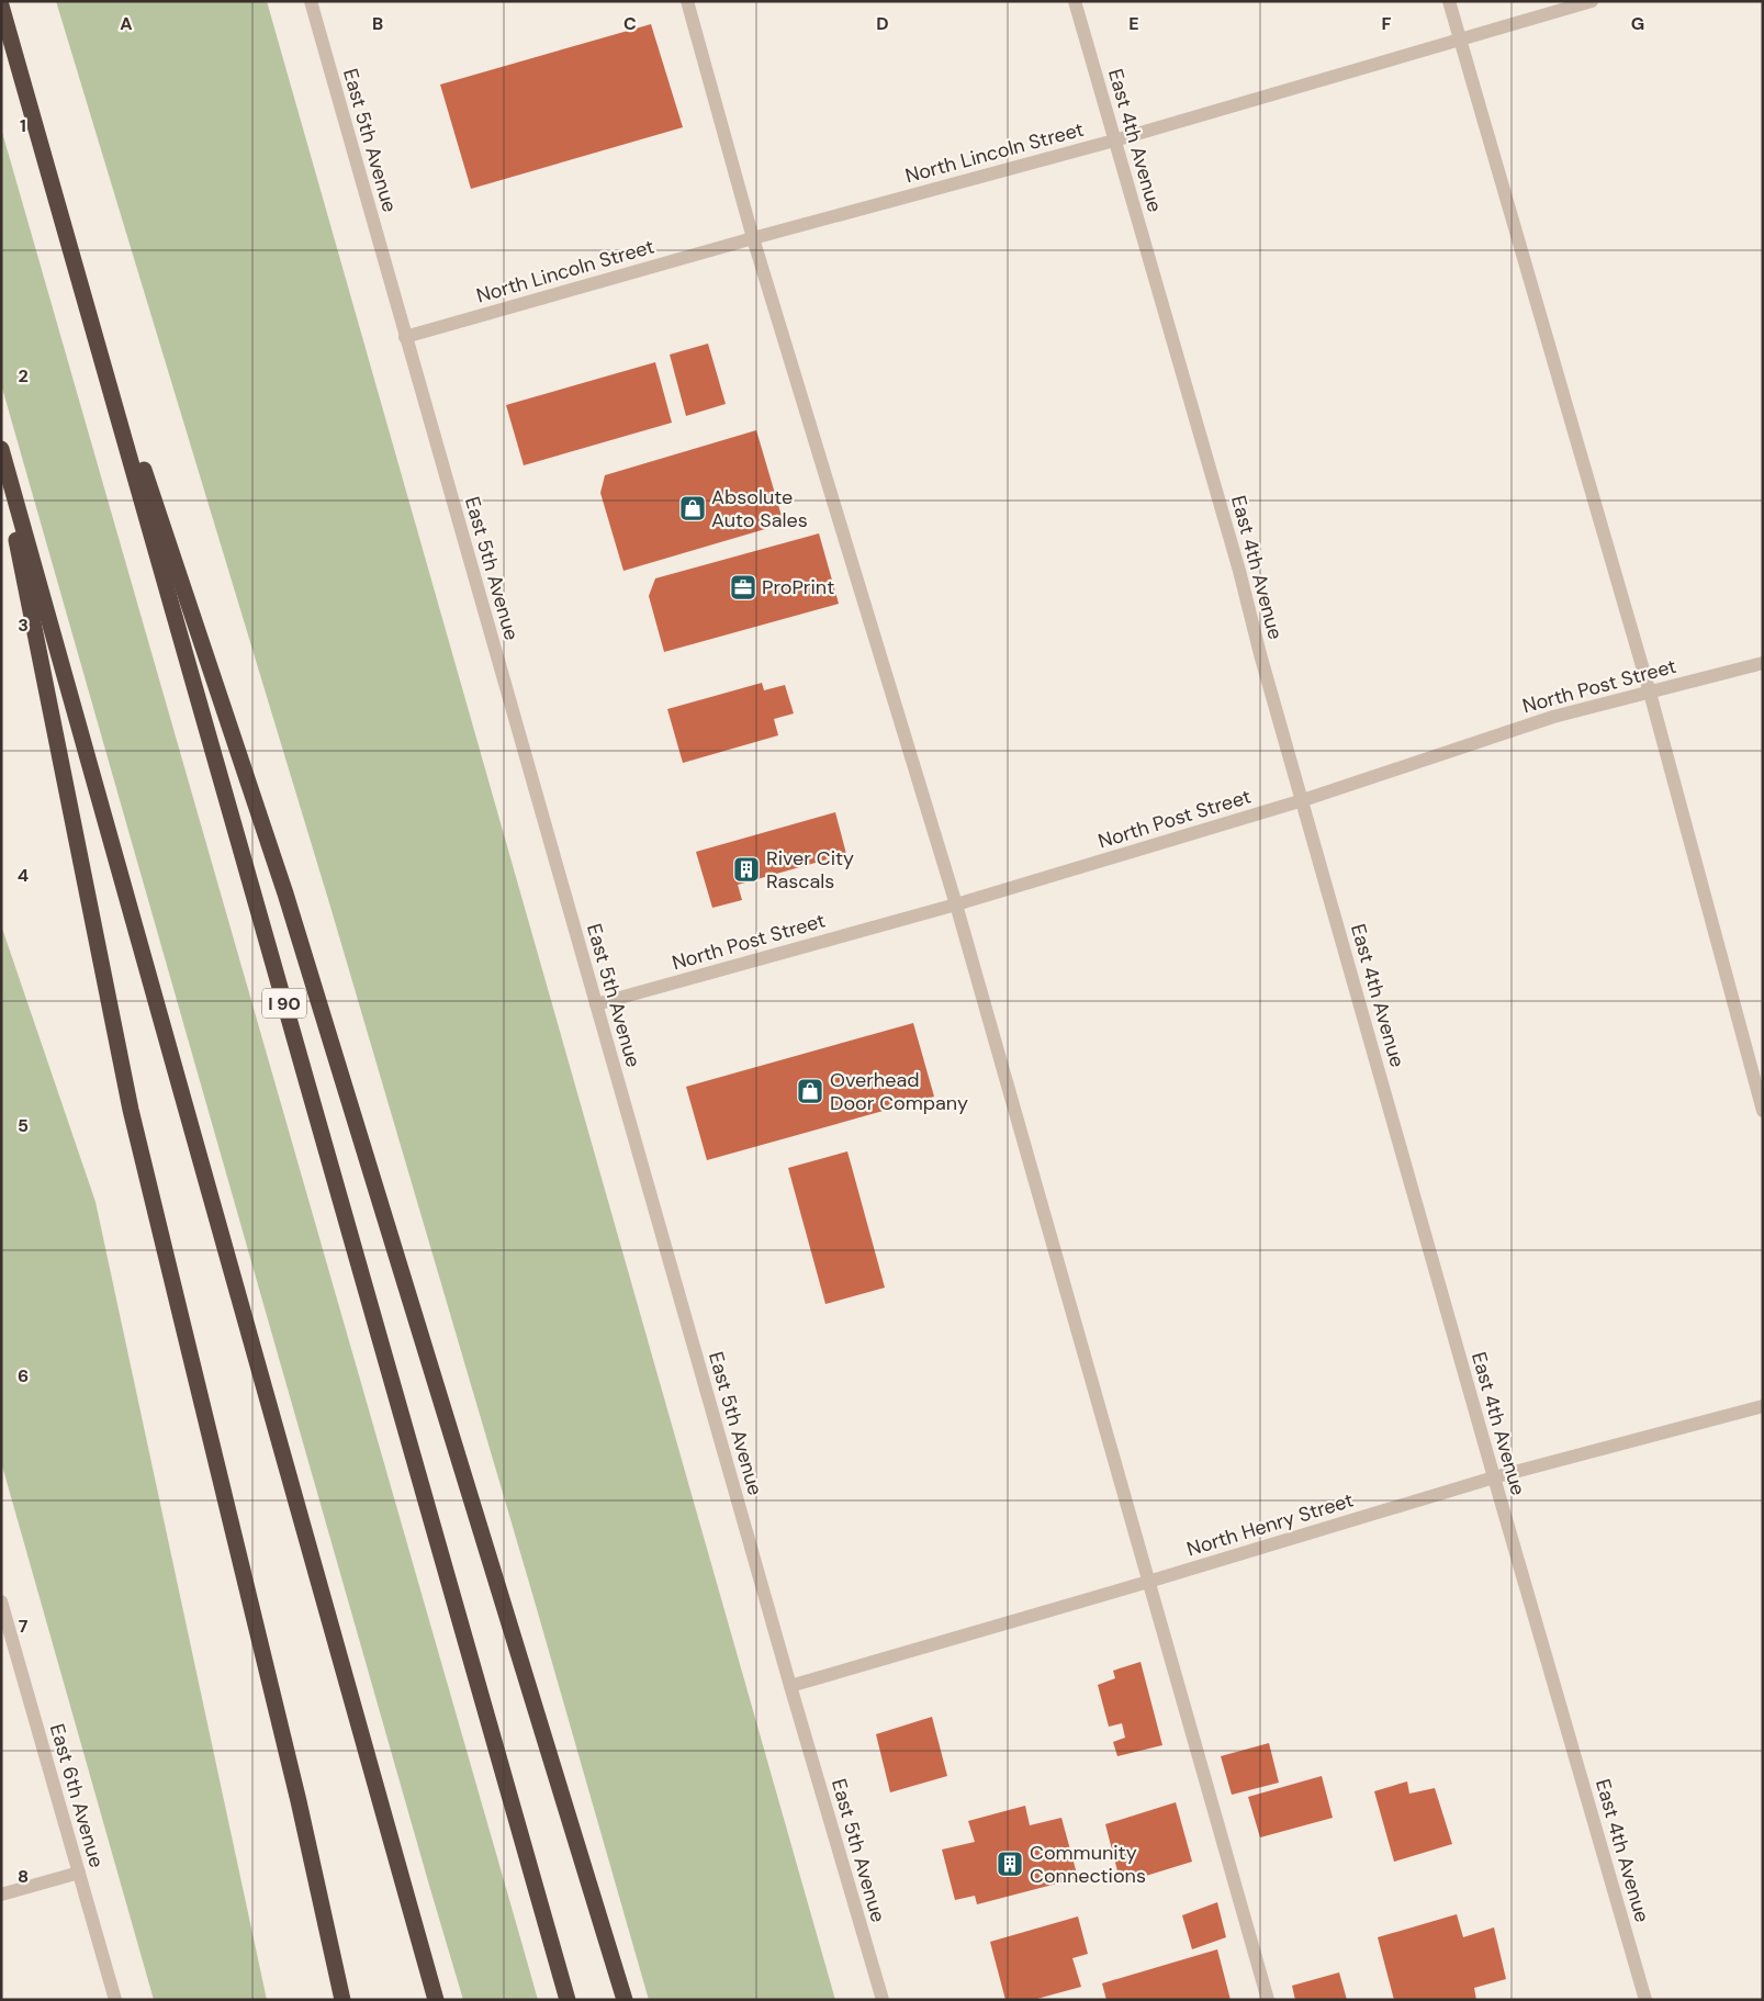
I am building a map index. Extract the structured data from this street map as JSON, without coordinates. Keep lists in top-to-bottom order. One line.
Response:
{"streets":{"highway":["I 90"],"street":["East 5th Avenue","East 4th Avenue","North Lincoln Street","North Post Street","North Henry Street","East 6th Avenue"]},"crossings":[["East 5th Avenue","North Lincoln Street"],["East 5th Avenue","North Post Street"],["East 5th Avenue","North Henry Street"],["East 4th Avenue","North Lincoln Street"],["East 4th Avenue","North Post Street"],["East 4th Avenue","North Henry Street"]],"places":{"shop":["Absolute Auto Sales","Overhead Door Company"],"office":["ProPrint"],"building":["River City Rascals","Community Connections"]},"grid":{"columns":["A","B","C","D","E","F","G"],"rows":["1","2","3","4","5","6","7","8"]}}
